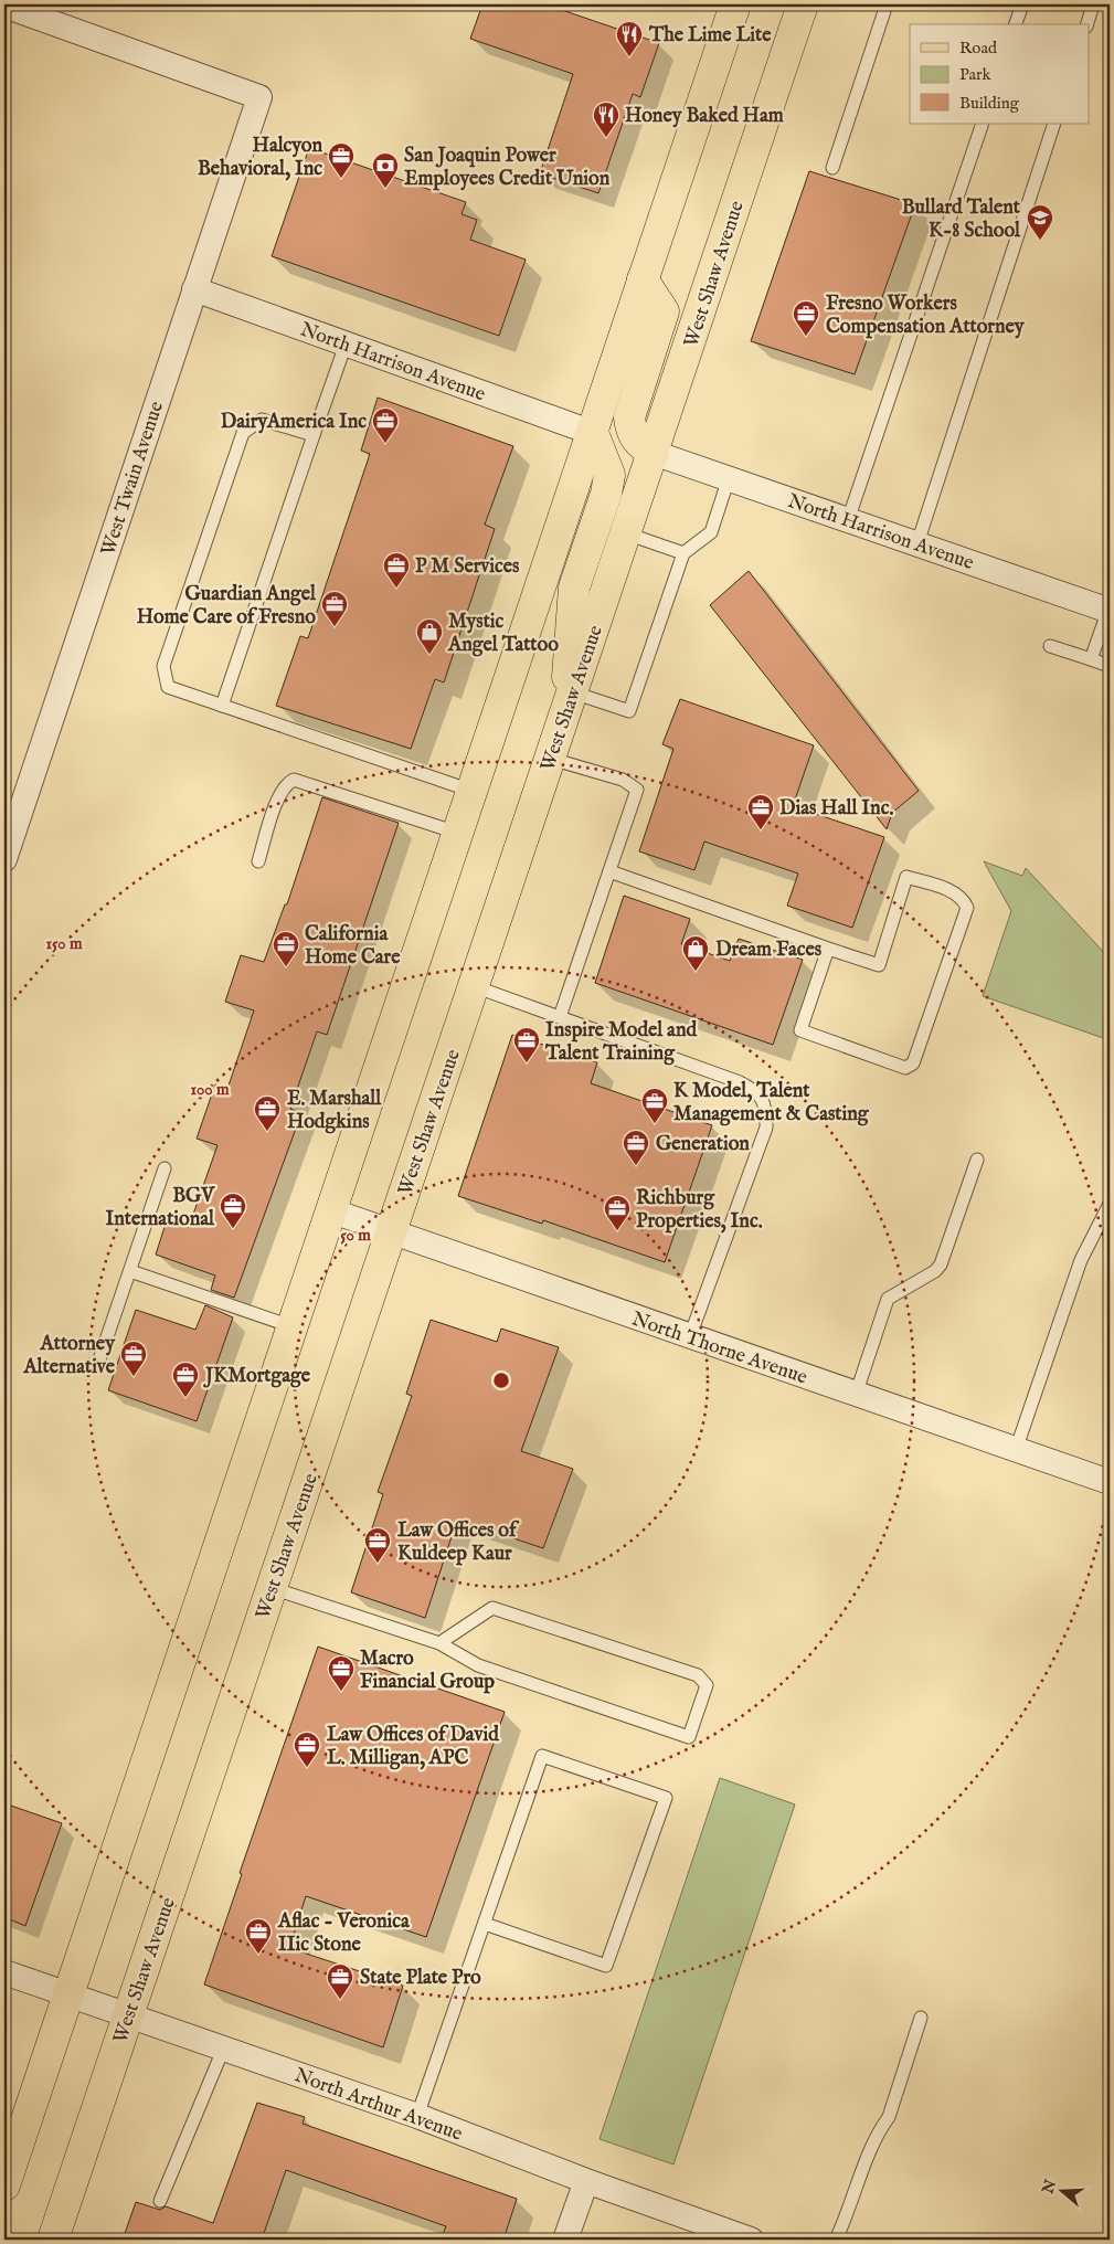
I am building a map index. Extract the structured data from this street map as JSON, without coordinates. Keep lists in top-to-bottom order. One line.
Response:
{"streets":{"main road":["West Shaw Avenue"],"street":["North Harrison Avenue","West Twain Avenue","North Thorne Avenue","North Arthur Avenue"]},"crossings":[["West Shaw Avenue","North Harrison Avenue"],["West Shaw Avenue","North Thorne Avenue"],["West Shaw Avenue","North Arthur Avenue"],["North Harrison Avenue","West Twain Avenue"]],"places":{"restaurant":["The Lime Lite","Honey Baked Ham"],"office":["Halcyon Behavioral, Inc","Fresno Workers Compensation Attorney","DairyAmerica Inc","P M Services","Guardian Angel Home Care of Fresno","Dias Hall Inc.","California Home Care","Inspire Model and Talent Training","K Model, Talent Management & Casting","E. Marshall Hodgkins","Generation","BGV International","Richburg Properties, Inc.","Attorney Alternative","JKMortgage","Law Offices of Kuldeep Kaur","Macro Financial Group","Law Offices of David L. Milligan, APC","Aflac - Veronica IIic Stone","State Plate Pro"],"bank":["San Joaquin Power Employees Credit Union"],"school or university":["Bullard Talent K-8 School"],"shop":["Mystic Angel Tattoo","Dream Faces"]},"legend":["Road","Park","Building"],"north":"left","rings":["150 m","100 m","50 m"]}
